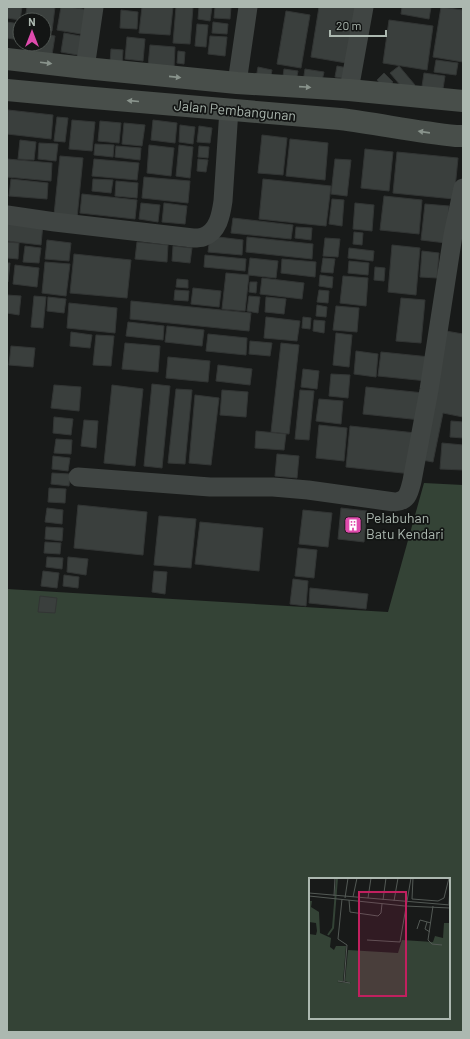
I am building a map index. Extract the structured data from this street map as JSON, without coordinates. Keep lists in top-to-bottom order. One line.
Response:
{"streets":{"main road":["Jalan Pembangunan"]},"places":{"building":["Pelabuhan Batu Kendari"]},"scale_bar":"20 m","north":"top"}
